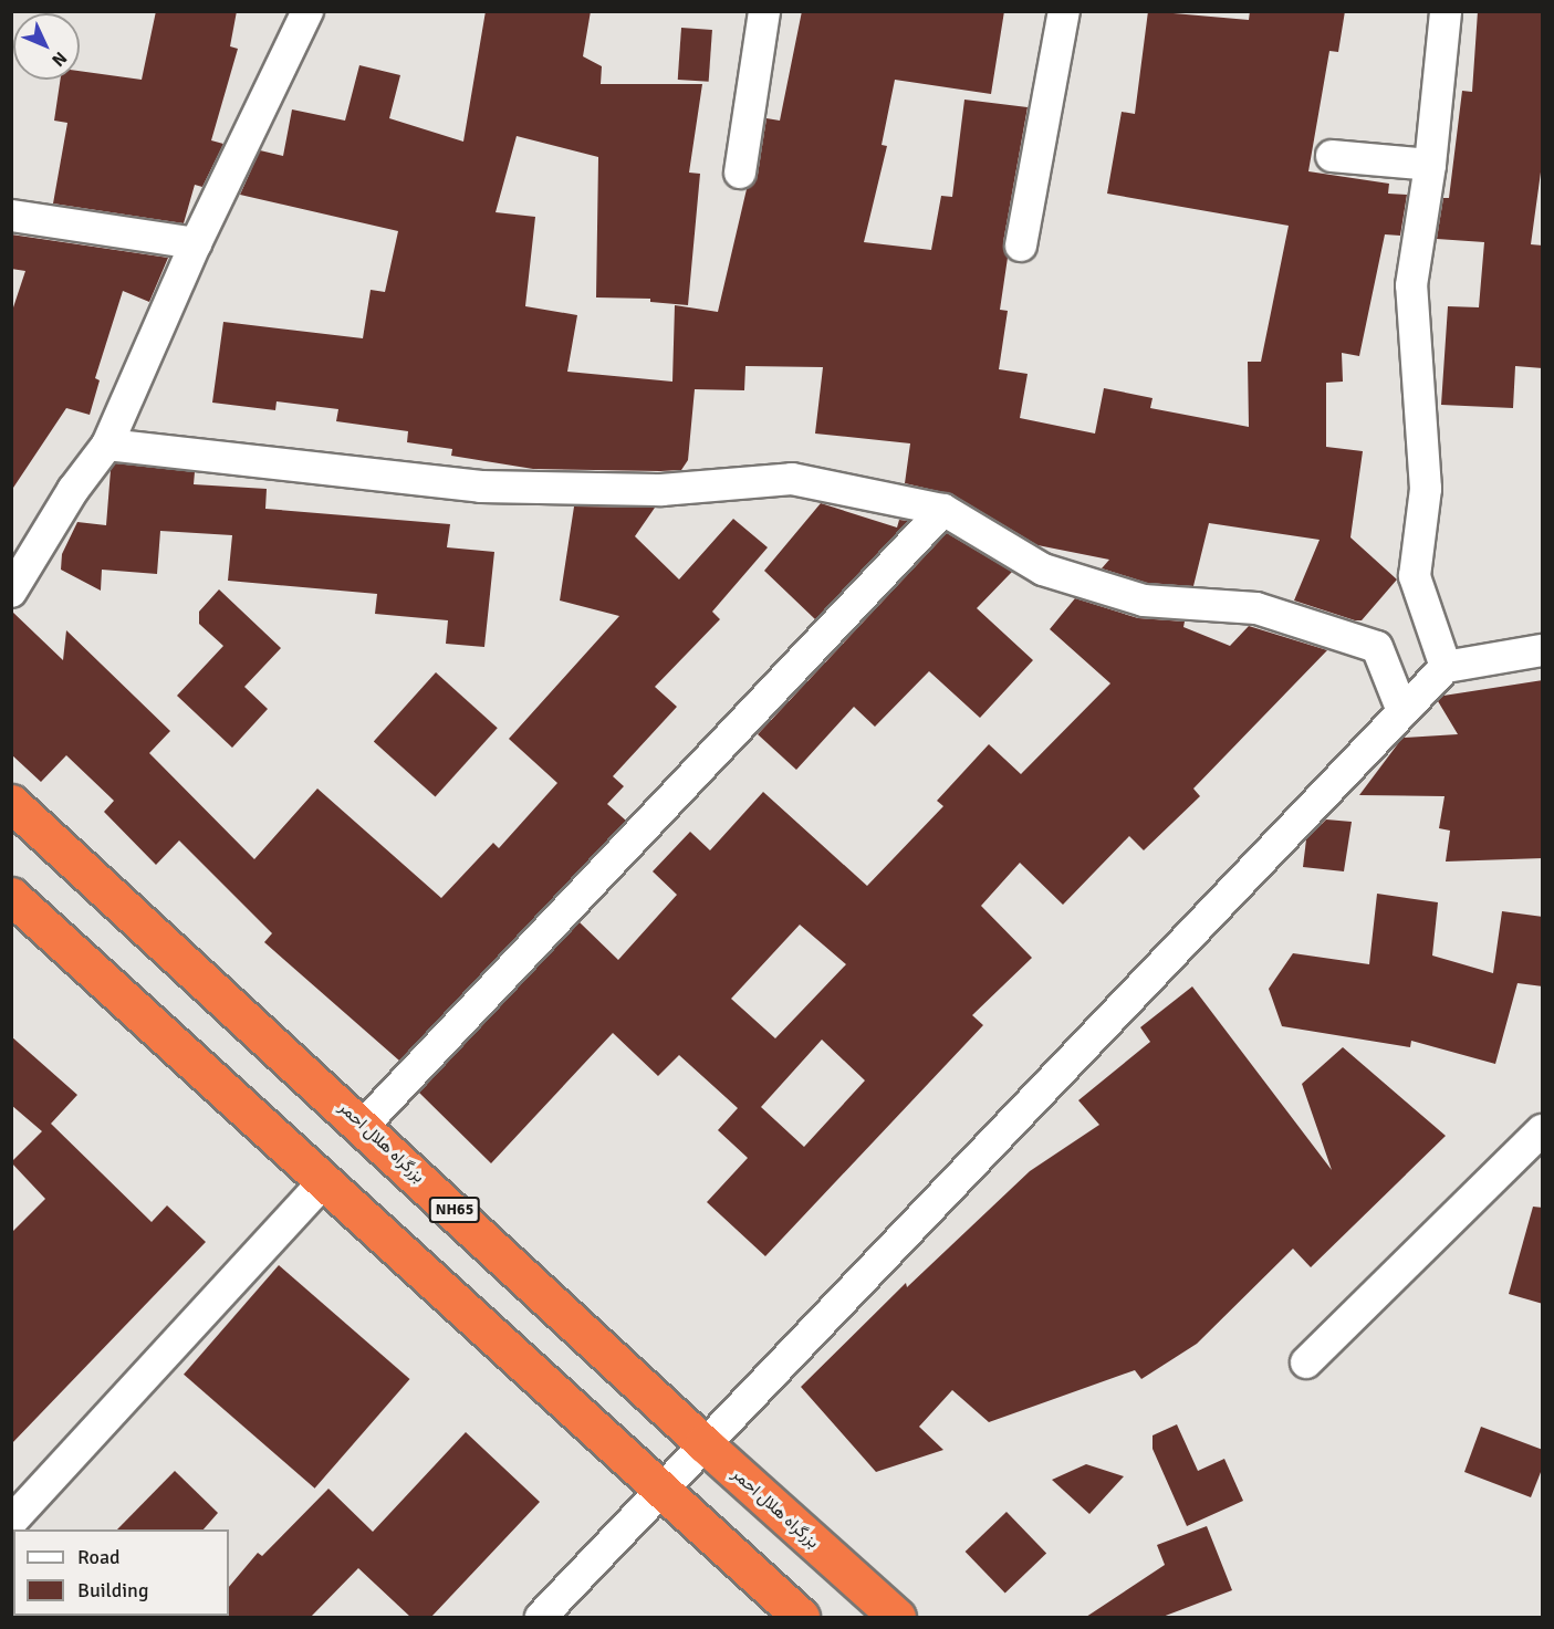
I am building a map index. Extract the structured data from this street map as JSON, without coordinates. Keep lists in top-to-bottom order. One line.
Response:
{"streets":{"highway":["بزرگراه هلال احمر","NH65"]},"legend":["Road","Building"],"north":"bottom right"}
